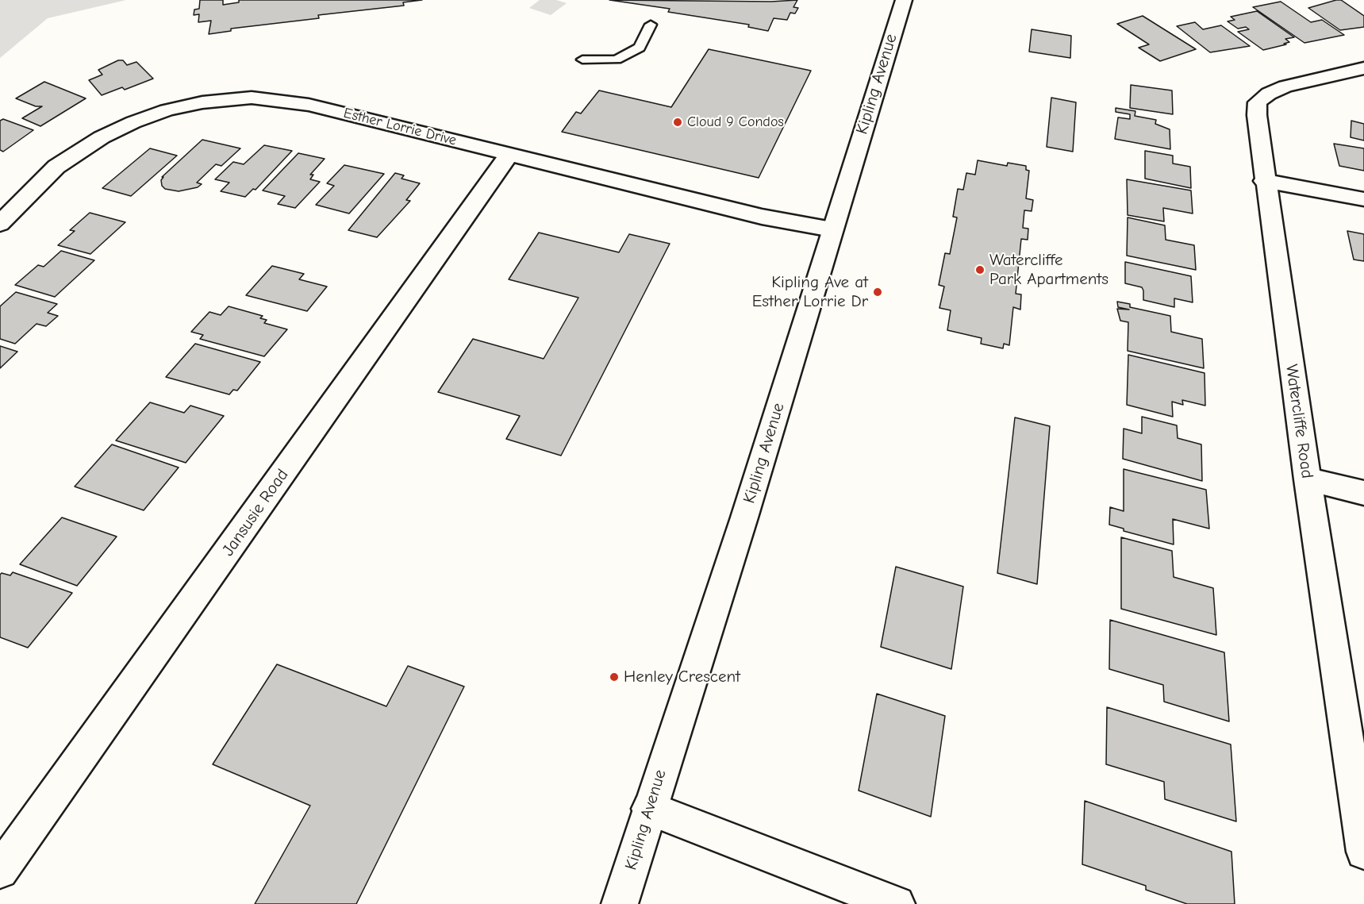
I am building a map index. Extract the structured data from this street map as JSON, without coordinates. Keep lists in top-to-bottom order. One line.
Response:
{"streets":{"street":["Kipling Avenue","Esther Lorrie Drive","Watercliffe Road","Jansusie Road"]},"crossings":[["Kipling Avenue","Esther Lorrie Drive"],["Esther Lorrie Drive","Jansusie Road"]],"places":["Cloud 9 Condos","Watercliffe Park Apartments","Kipling Ave at Esther Lorrie Dr","Henley Crescent"]}
